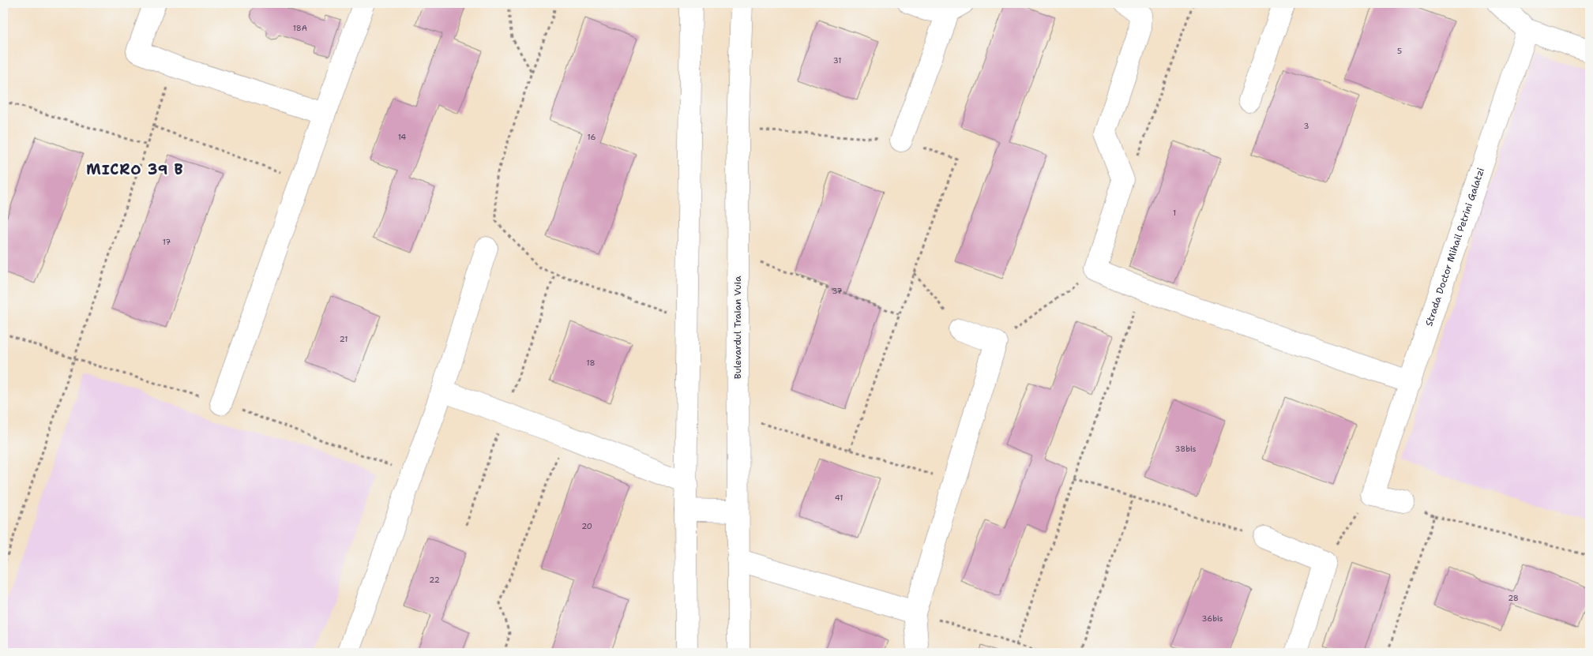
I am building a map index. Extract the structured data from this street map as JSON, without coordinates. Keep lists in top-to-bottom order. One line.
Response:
{"streets":{"street":["Strada Doctor Mihail Petrini Galatzi","Bulevardul Traian Vuia"]},"districts":["MICRO 39 B"],"house_numbers":["18A","5","31","3","14","16","1","17","37","21","18","38bis","41","20","22","28","36bis"]}
